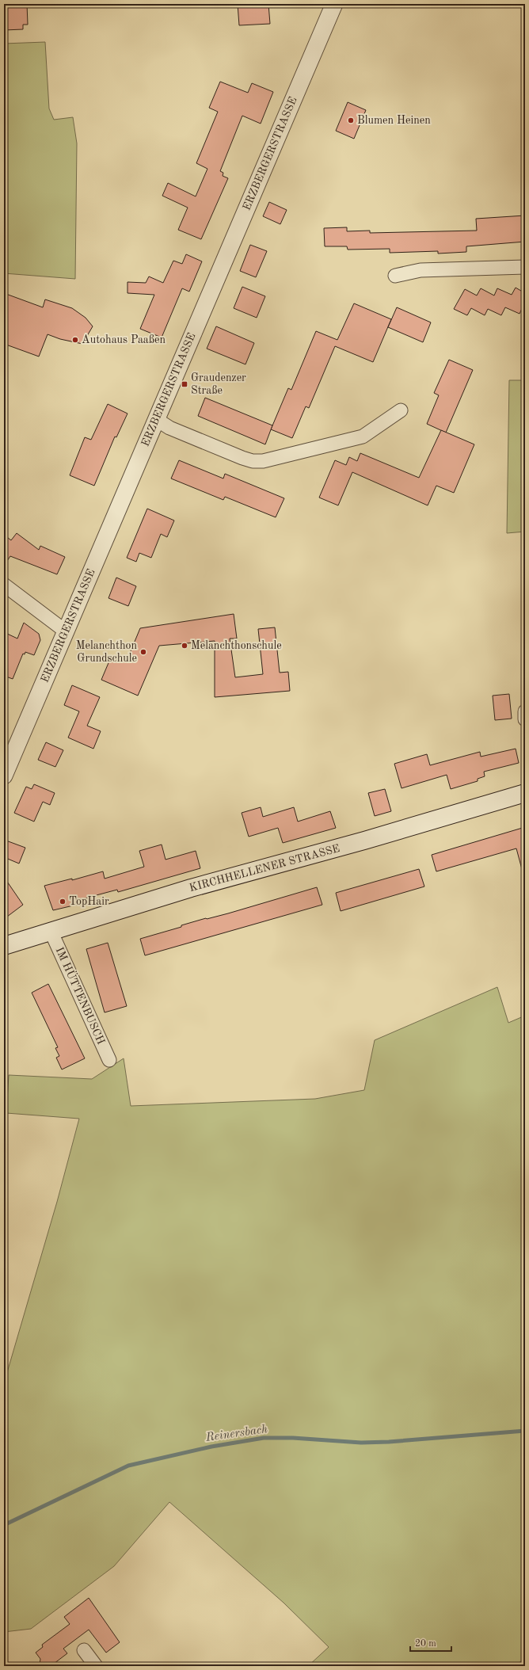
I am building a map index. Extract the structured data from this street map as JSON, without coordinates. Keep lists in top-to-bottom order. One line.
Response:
{"streets":{"main road":["KIRCHHELLENER STRASSE"],"street":["ERZBERGERSTRASSE","IM HÜTTENBUSCH"]},"crossings":[["KIRCHHELLENER STRASSE","IM HÜTTENBUSCH"]],"water":["Reinersbach"],"places":{"other":["Blumen Heinen","Autohaus Paaßen","Melanchthonschule","Melanchthon Grundschule","TopHair"],"transit":["Graudenzer Straße"]},"scale_bar":"20 m"}
